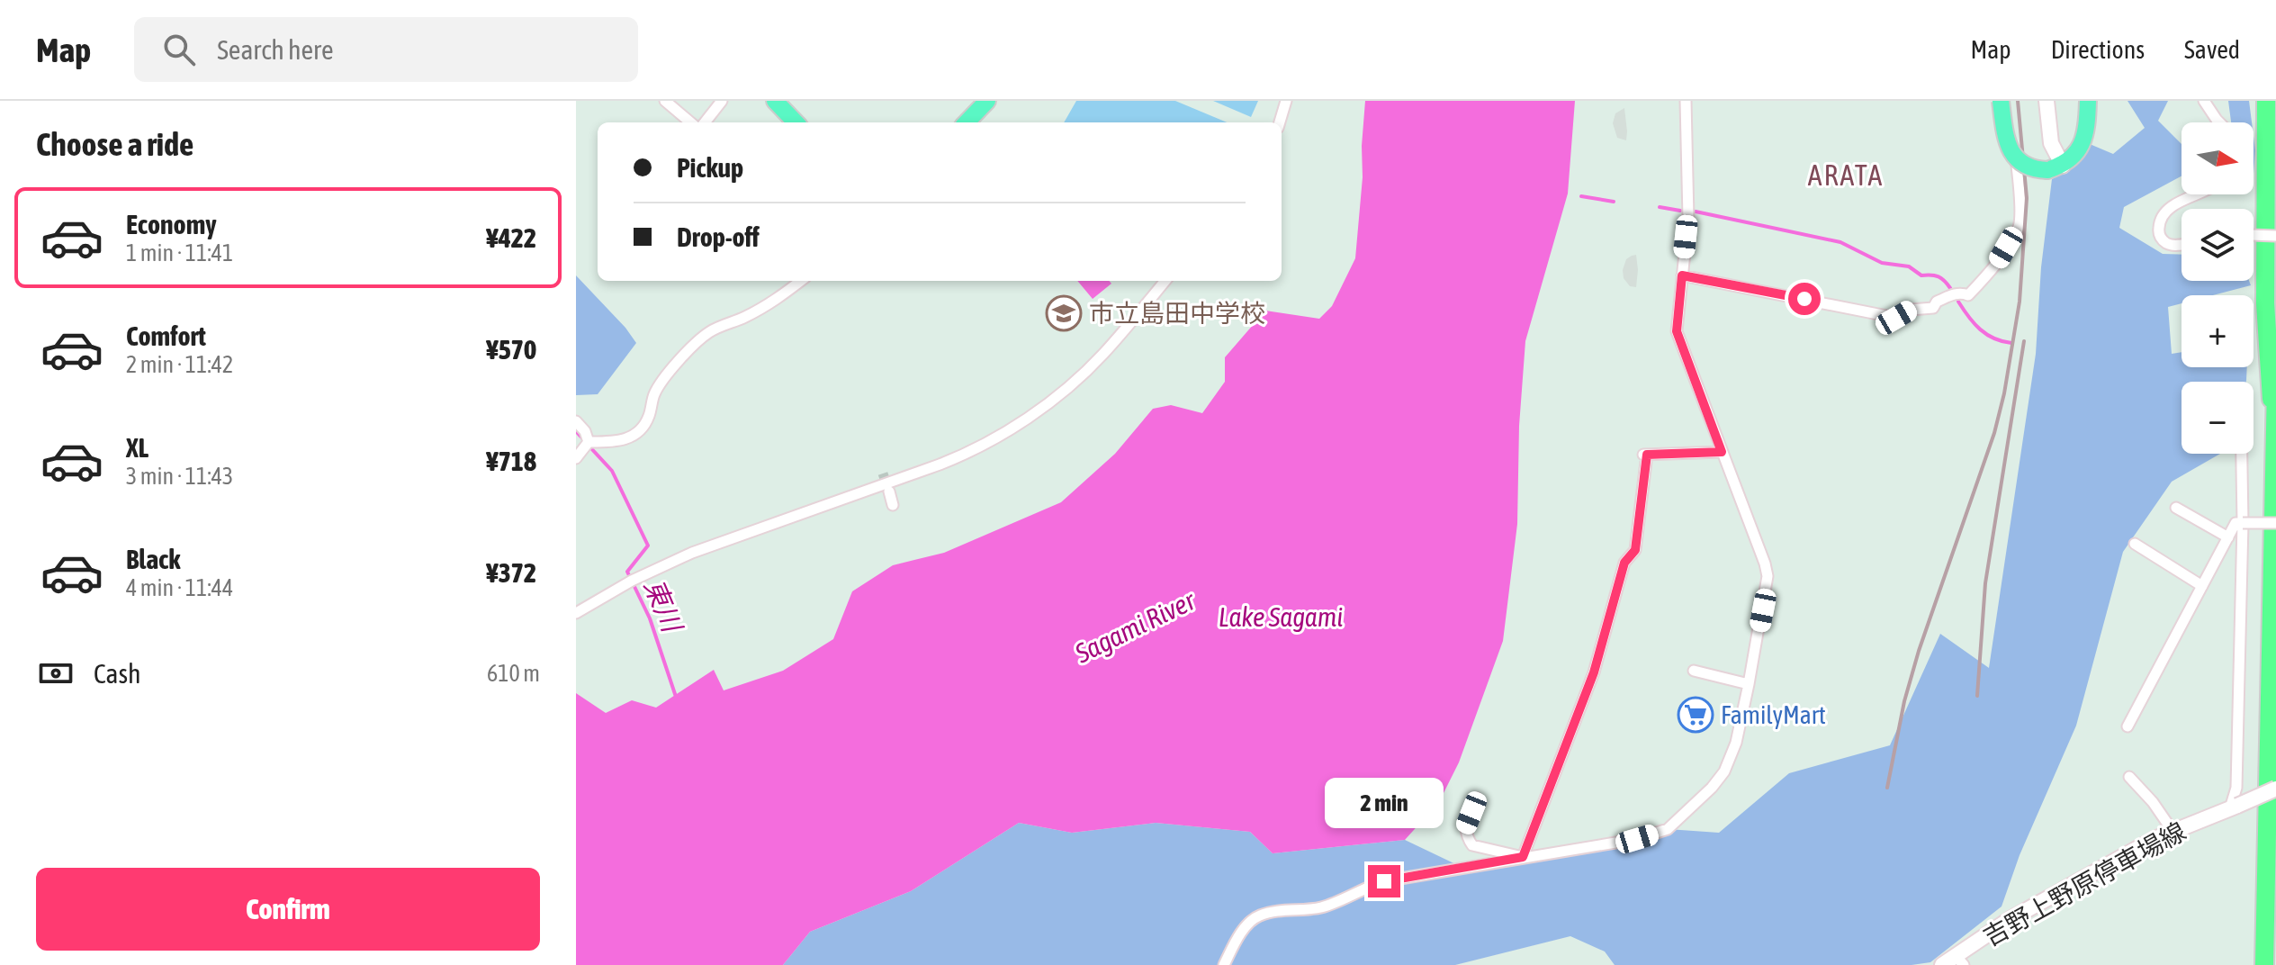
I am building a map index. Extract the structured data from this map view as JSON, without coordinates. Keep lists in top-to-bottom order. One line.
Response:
{"streets":{"main road":["吉野上野原停車場線"]},"districts":["ARATA"],"water":["東川","Lake Sagami","Sagami River"],"places":{"school or university":["市立島田中学校"],"supermarket":["FamilyMart"]},"north":"right","page":{"header":"Map","search":"Search here","nav":["Map","Directions","Saved"],"heading":"Choose a ride","map_buttons":["+","−"],"banner":["Pickup","Drop-off"],"list":[{"name":"Economy","note":"1 min · 11:41","value":"¥422"},{"name":"Comfort","note":"2 min · 11:42","value":"¥570"},{"name":"XL","note":"3 min · 11:43","value":"¥718"},{"name":"Black","note":"4 min · 11:44","value":"¥372"}],"pay":["Cash","610 m"],"bubble":"2 min","buttons":"Confirm"}}
